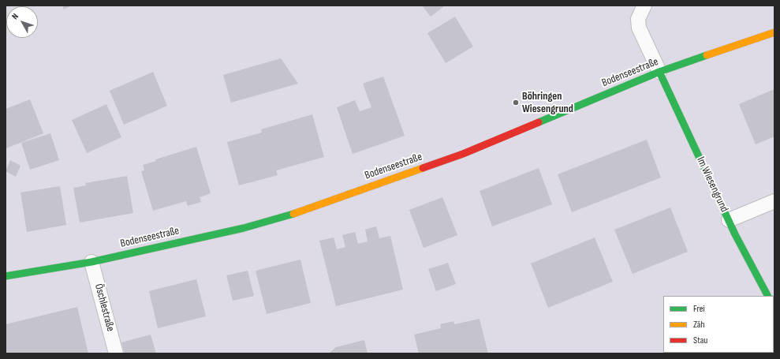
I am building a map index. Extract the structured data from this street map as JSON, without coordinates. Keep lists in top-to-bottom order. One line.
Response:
{"streets":{"street":["Bodenseestraße","Im Wiesengrund"],"lane":["Öschlestraße"]},"crossings":[["Bodenseestraße","Im Wiesengrund"],["Bodenseestraße","Öschlestraße"]],"places":["Böhringen Wiesengrund"],"legend":["Frei","Zäh","Stau"],"north":"top left"}
